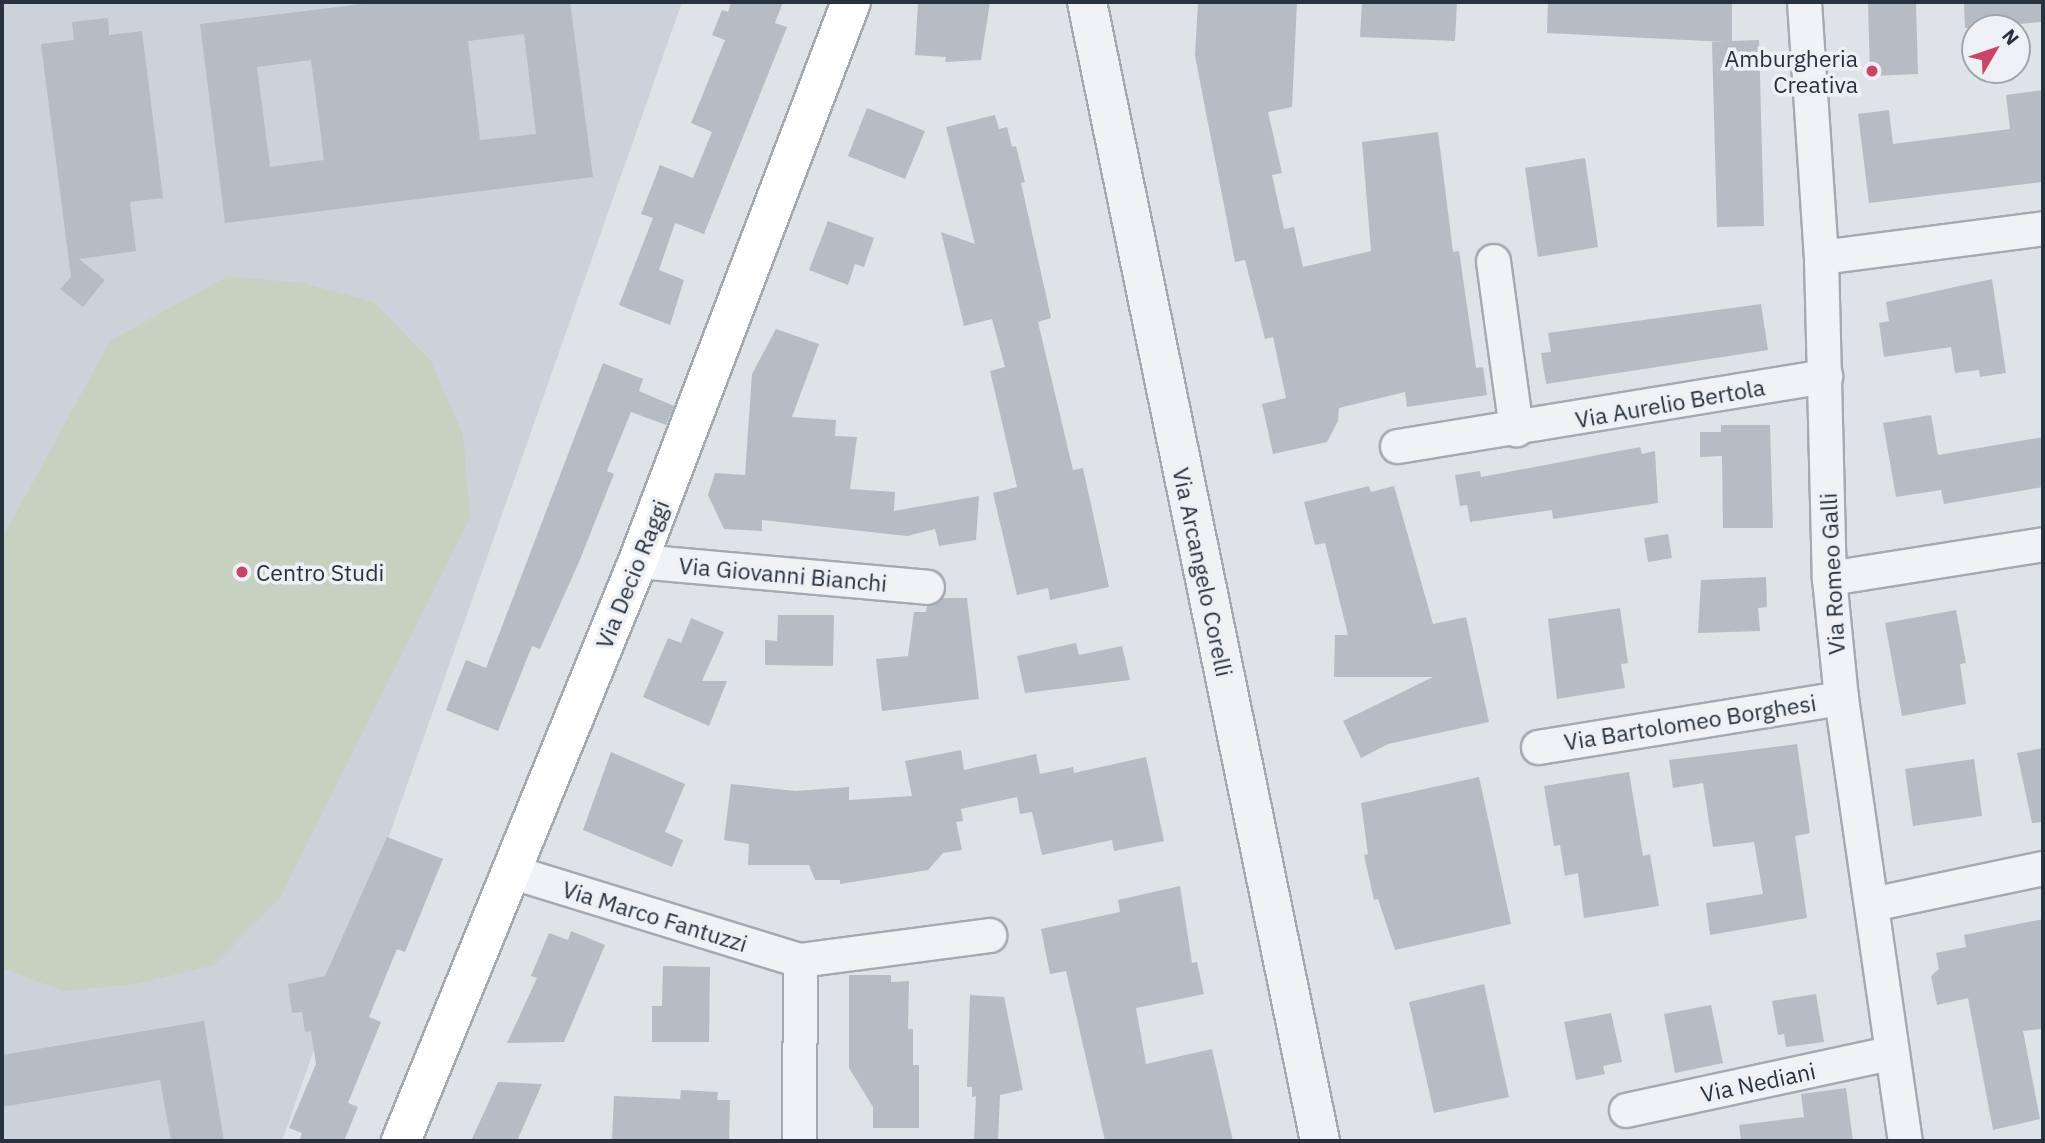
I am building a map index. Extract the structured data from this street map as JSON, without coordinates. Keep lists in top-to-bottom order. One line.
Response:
{"streets":{"main road":["Via Decio Raggi"],"street":["Via Aurelio Bertola","Via Arcangelo Corelli","Via Giovanni Bianchi","Via Romeo Galli","Via Bartolomeo Borghesi","Via Marco Fantuzzi","Via Nediani"]},"crossings":[["Via Aurelio Bertola","Via Romeo Galli"],["Via Decio Raggi","Via Giovanni Bianchi"],["Via Decio Raggi","Via Marco Fantuzzi"],["Via Romeo Galli","Via Bartolomeo Borghesi"],["Via Romeo Galli","Via Nediani"]],"places":["Amburgheria Creativa","Centro Studi"],"north":"top right"}
